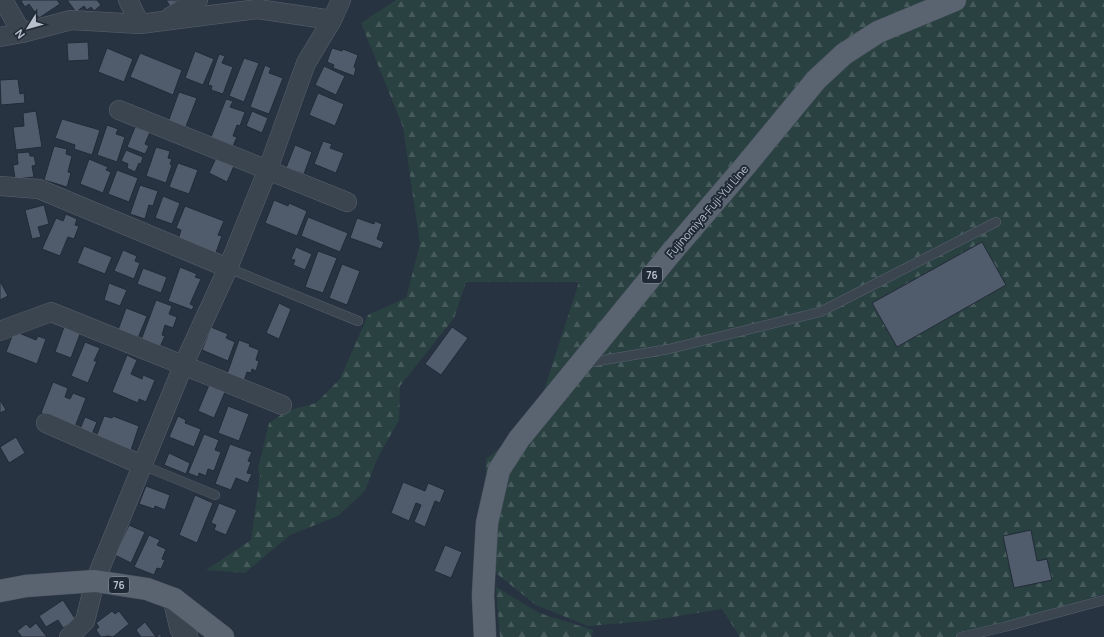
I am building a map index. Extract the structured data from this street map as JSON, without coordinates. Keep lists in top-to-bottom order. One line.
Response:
{"streets":{"main road":["Fujinomiya-Fuji-Yui Line","76"]},"north":"bottom left"}
